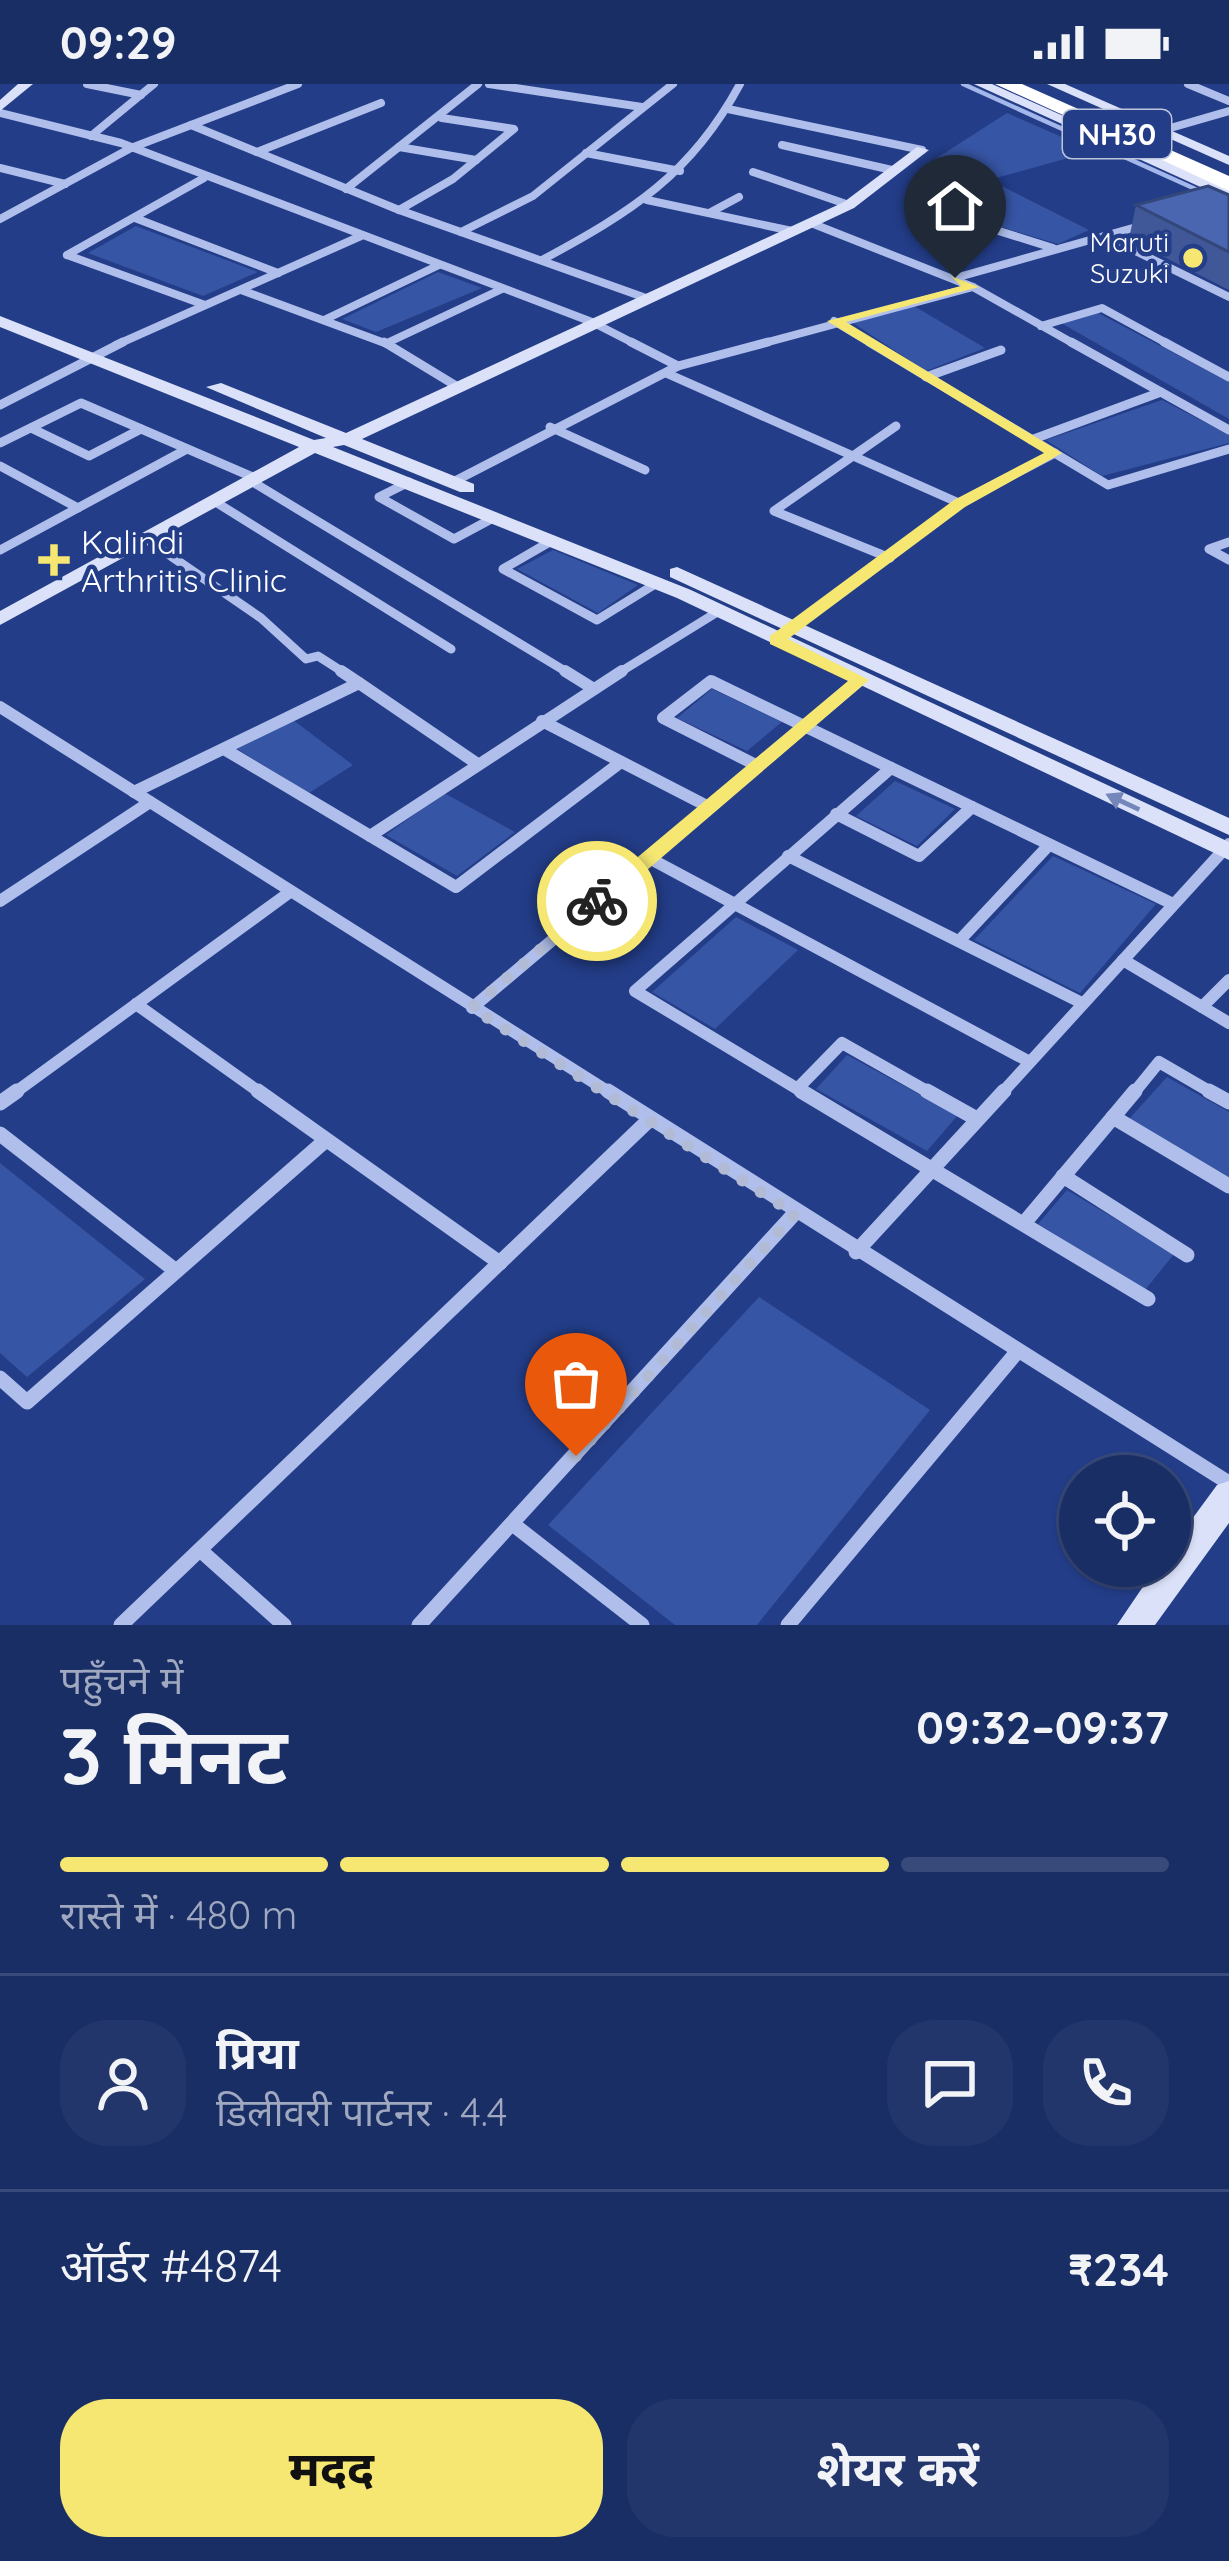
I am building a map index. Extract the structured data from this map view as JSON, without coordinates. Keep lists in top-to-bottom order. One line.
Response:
{"streets":{"highway":["NH30"]},"places":{"other":["Maruti Suzuki"],"health":["Kalindi Arthritis Clinic"]},"page":{"status":"09:29","heading":["3 मिनट","पहुँचने में","09:32–09:37"],"panel":["प्रिया","डिलीवरी पार्टनर · 4.4","ऑर्डर #4874","₹234"],"bar":"रास्ते में · 480 m","buttons":["मदद","शेयर करें"]}}
